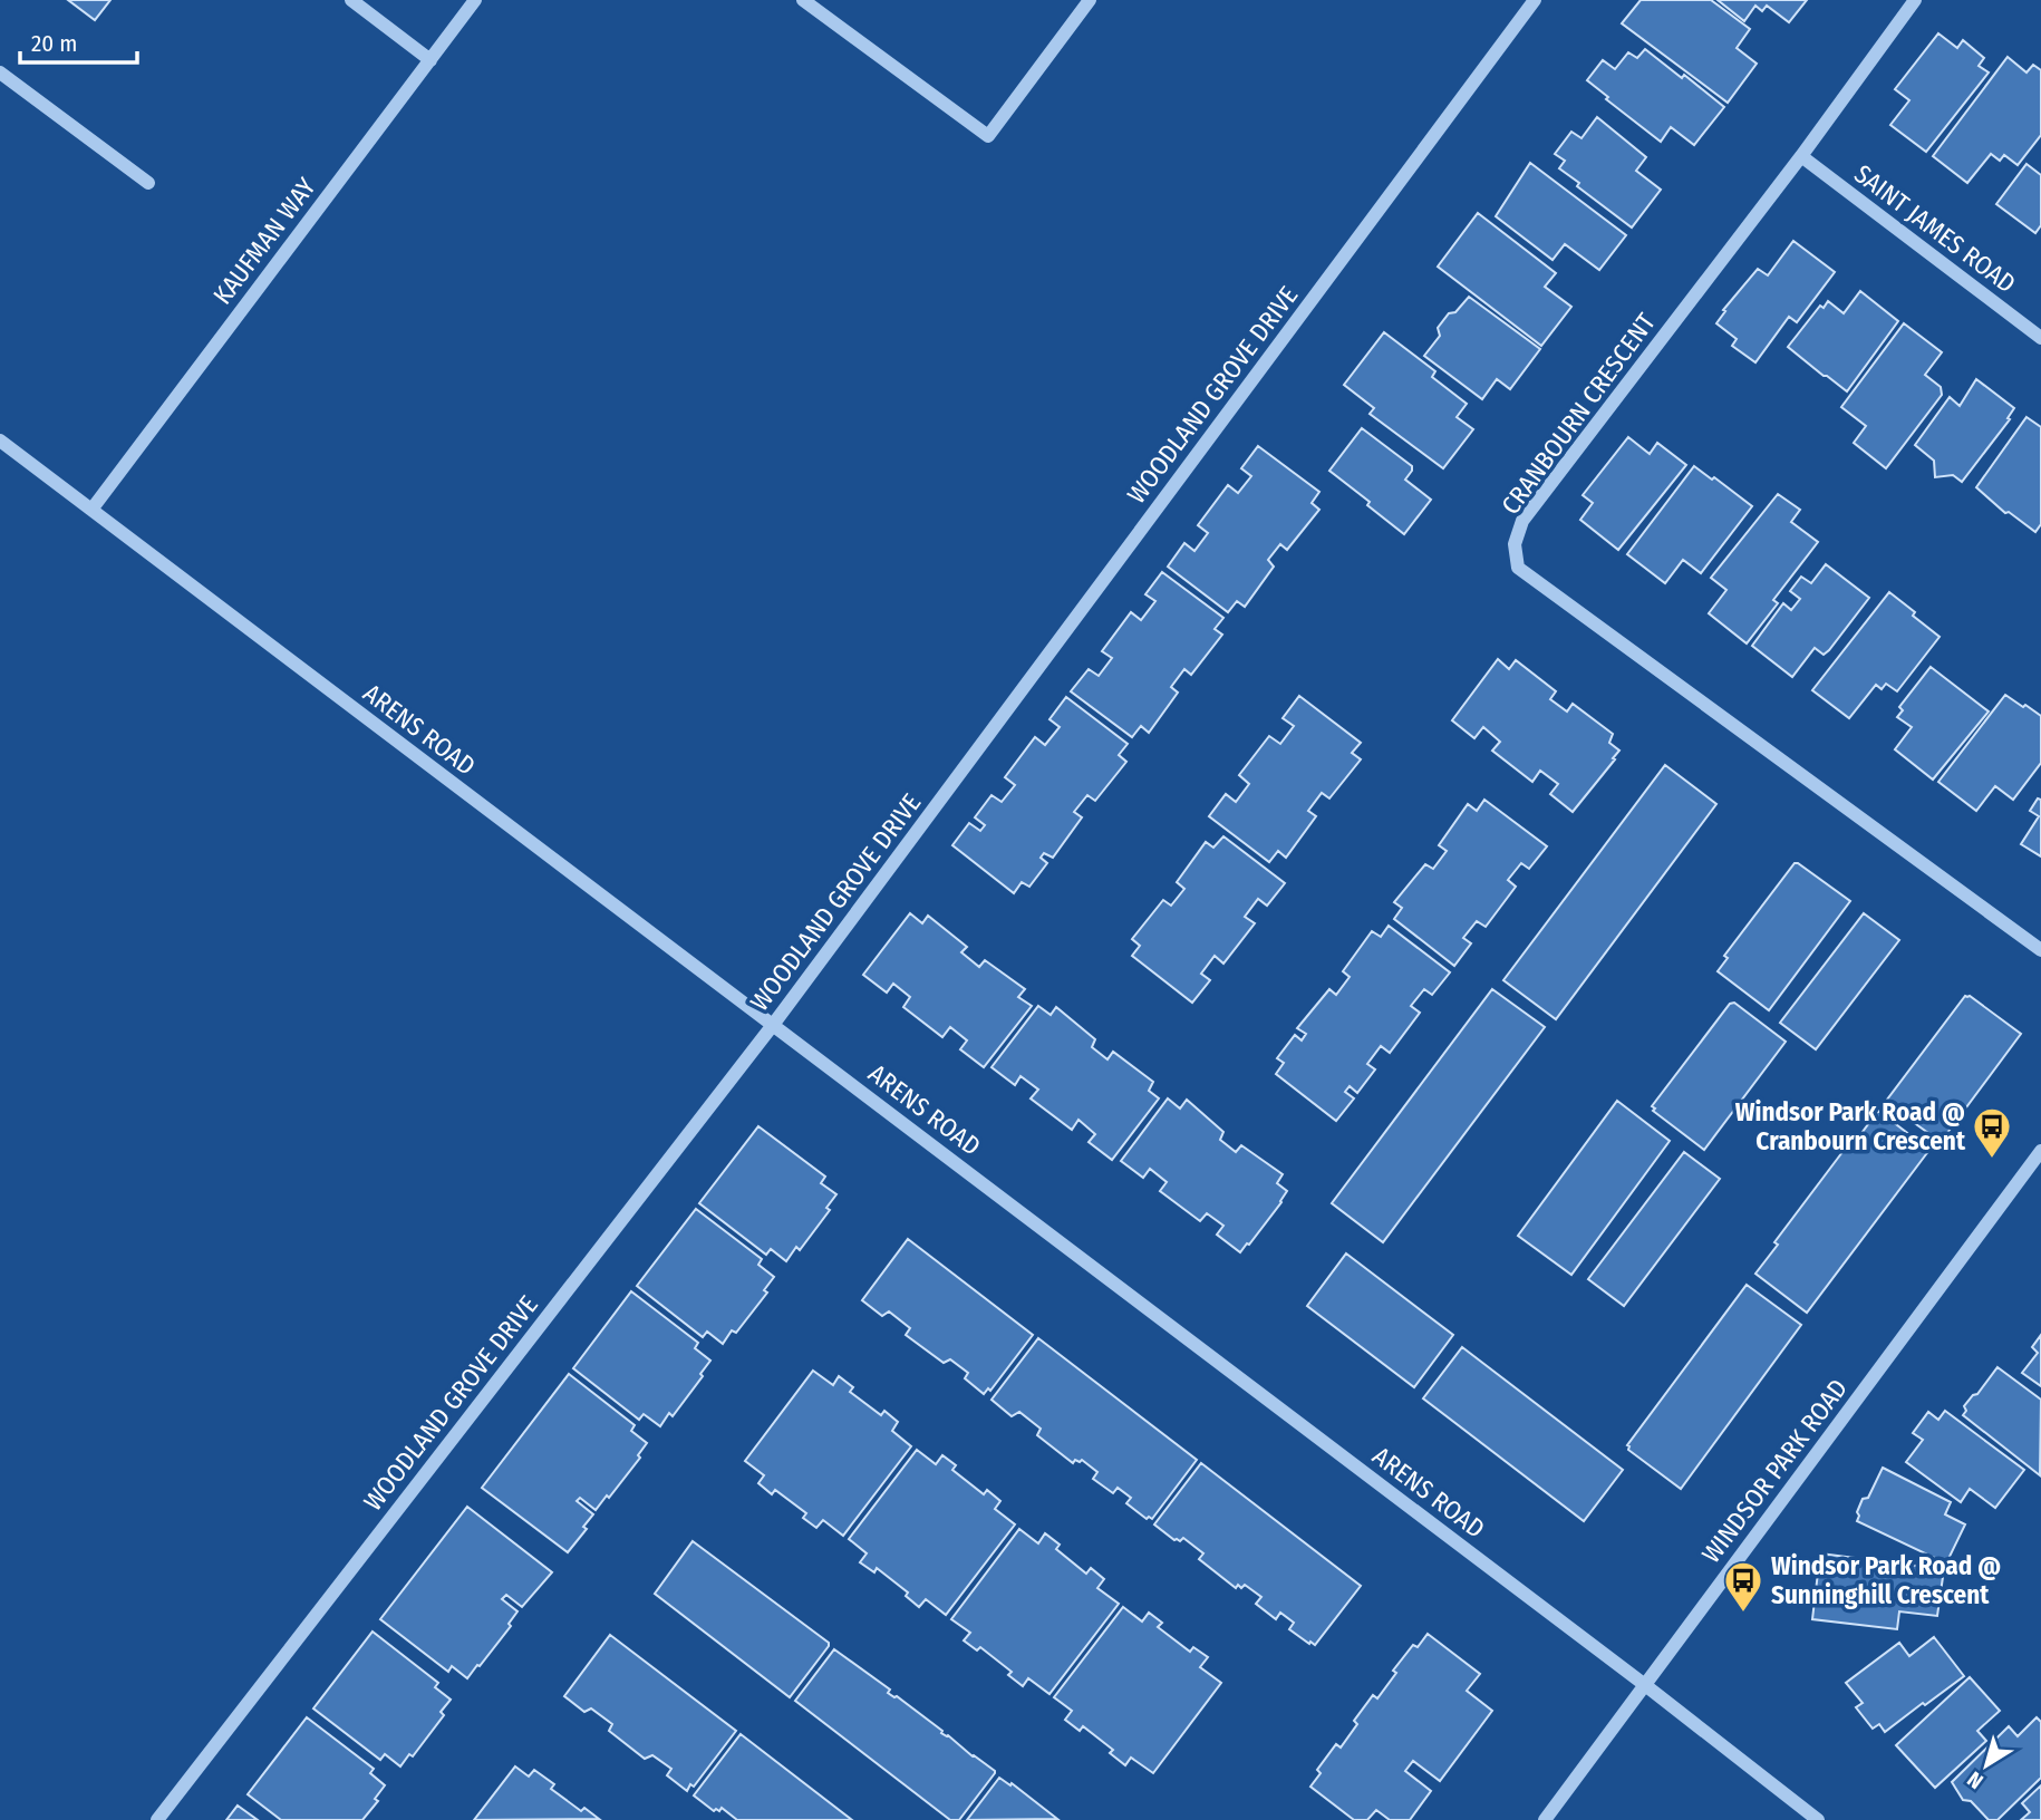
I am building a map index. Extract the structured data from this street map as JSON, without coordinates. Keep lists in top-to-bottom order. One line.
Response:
{"streets":{"street":["SAINT JAMES ROAD","KAUFMAN WAY","WOODLAND GROVE DRIVE","CRANBOURN CRESCENT","ARENS ROAD","WINDSOR PARK ROAD"]},"crossings":[["SAINT JAMES ROAD","CRANBOURN CRESCENT"],["KAUFMAN WAY","ARENS ROAD"],["WOODLAND GROVE DRIVE","ARENS ROAD"],["ARENS ROAD","WINDSOR PARK ROAD"]],"places":{"bus stop":["Windsor Park Road @ Cranbourn Crescent","Windsor Park Road @ Sunninghill Crescent"]},"scale_bar":"20 m","north":"bottom left"}
